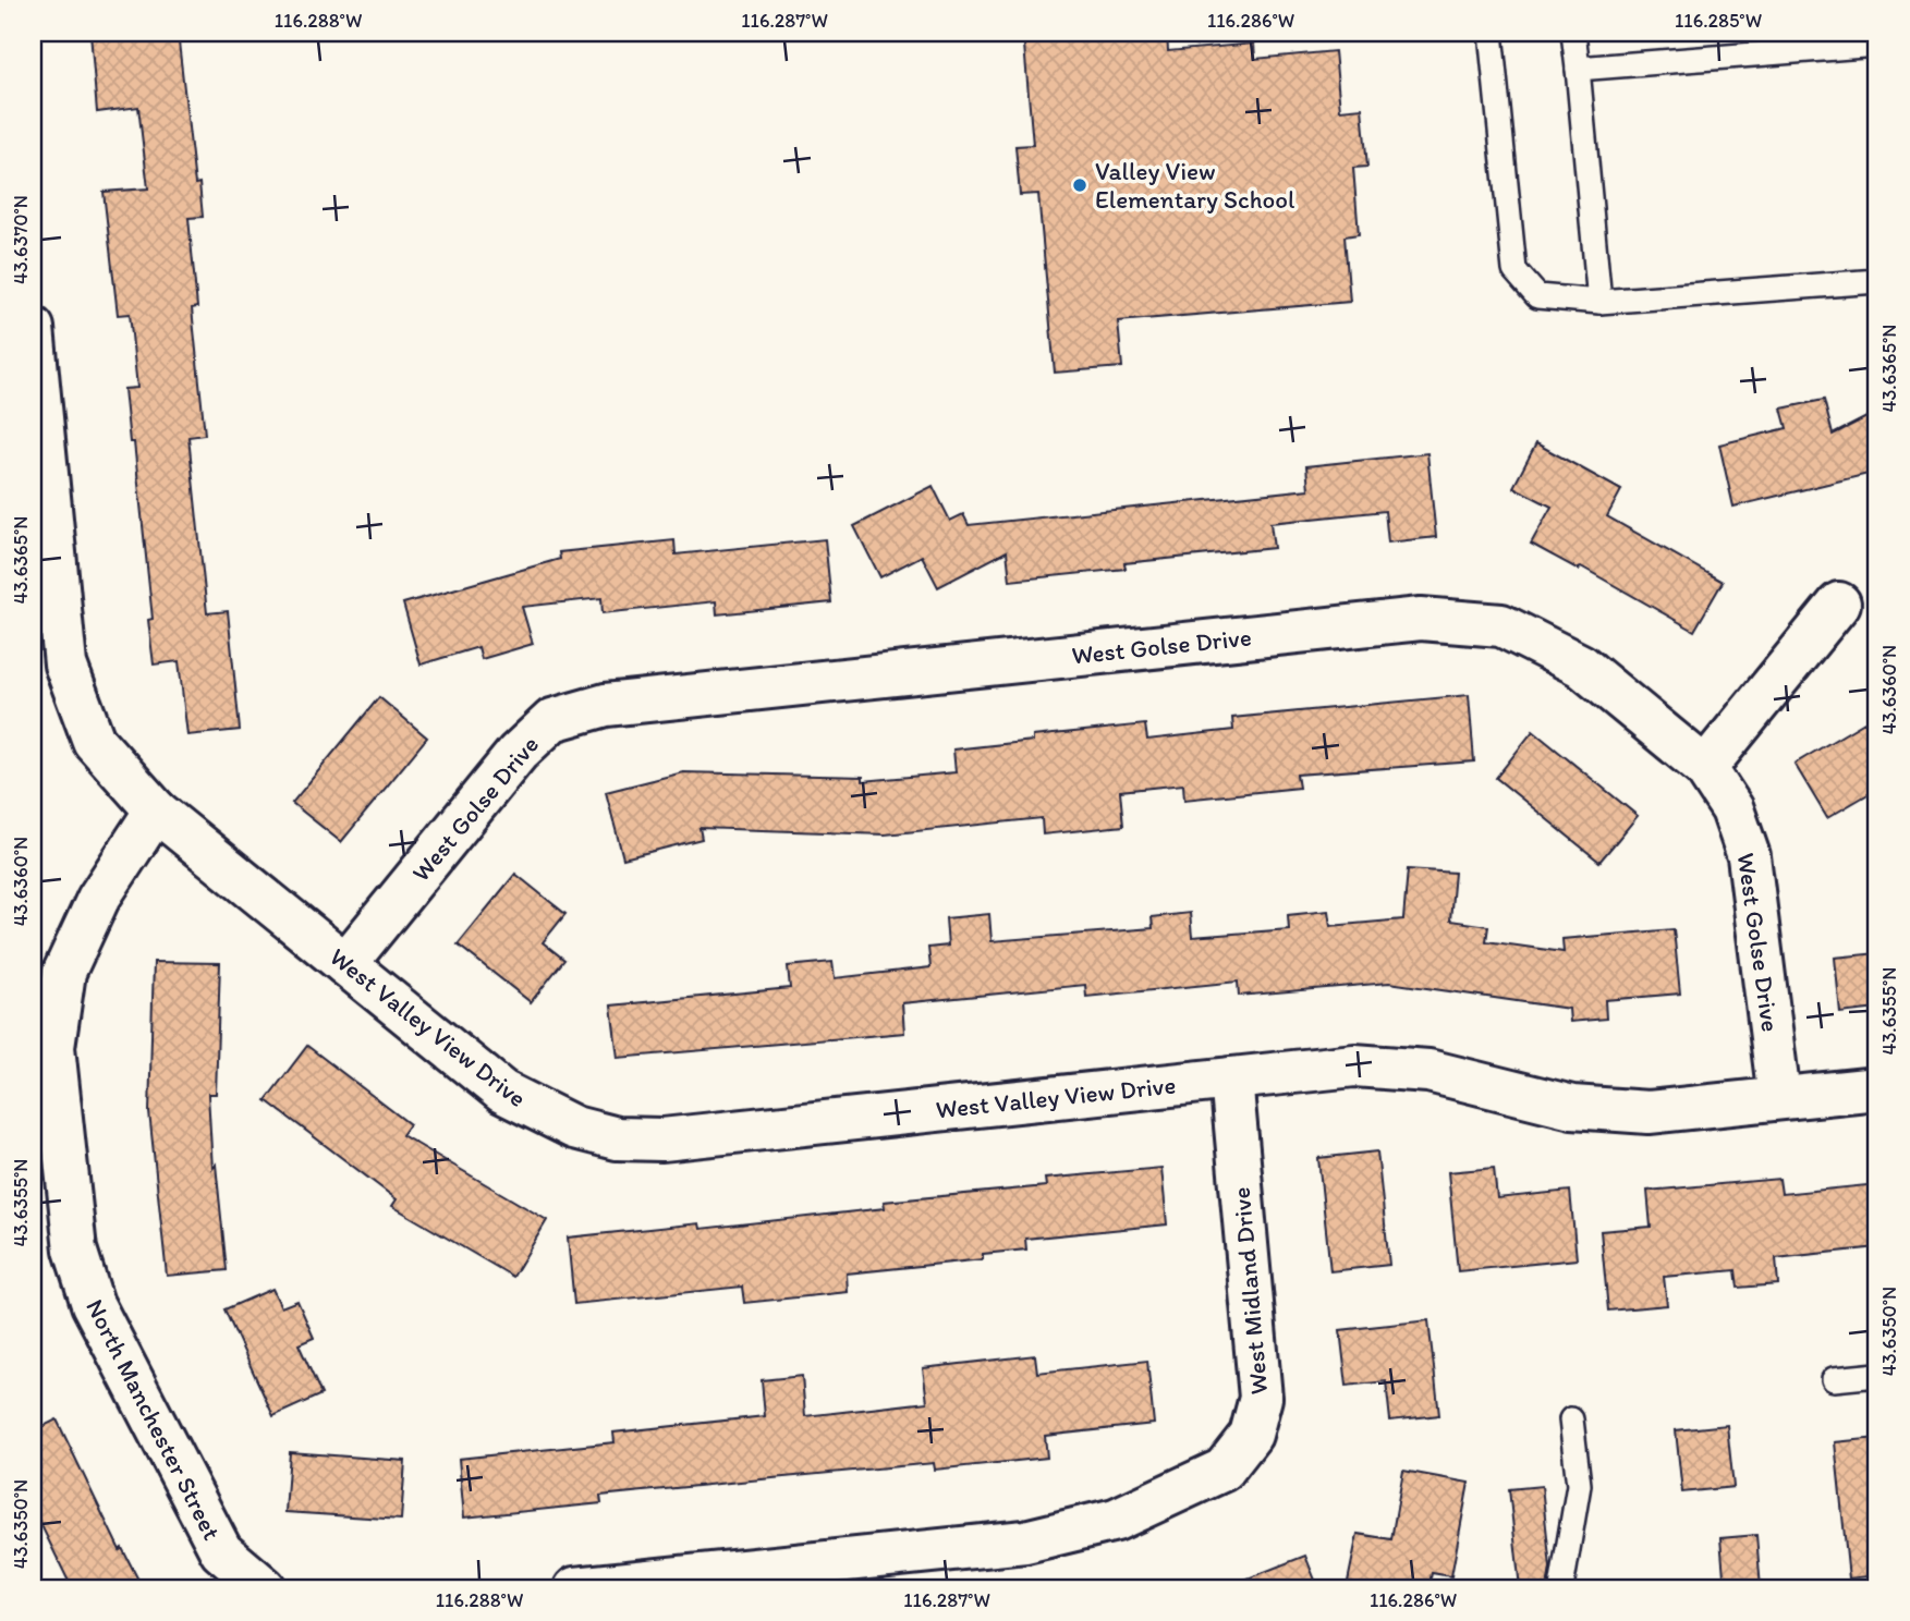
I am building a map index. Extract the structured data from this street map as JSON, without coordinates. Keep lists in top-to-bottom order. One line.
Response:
{"streets":{"street":["West Golse Drive","West Valley View Drive","West Midland Drive","North Manchester Street"]},"crossings":[["West Golse Drive","West Valley View Drive"],["West Valley View Drive","West Midland Drive"],["West Valley View Drive","North Manchester Street"]],"places":["Valley View Elementary School"],"coordinates":["116.288°W","116.287°W","116.286°W","116.285°W","43.6370°N","43.6365°N","43.6360°N","43.6355°N","43.6350°N"]}
